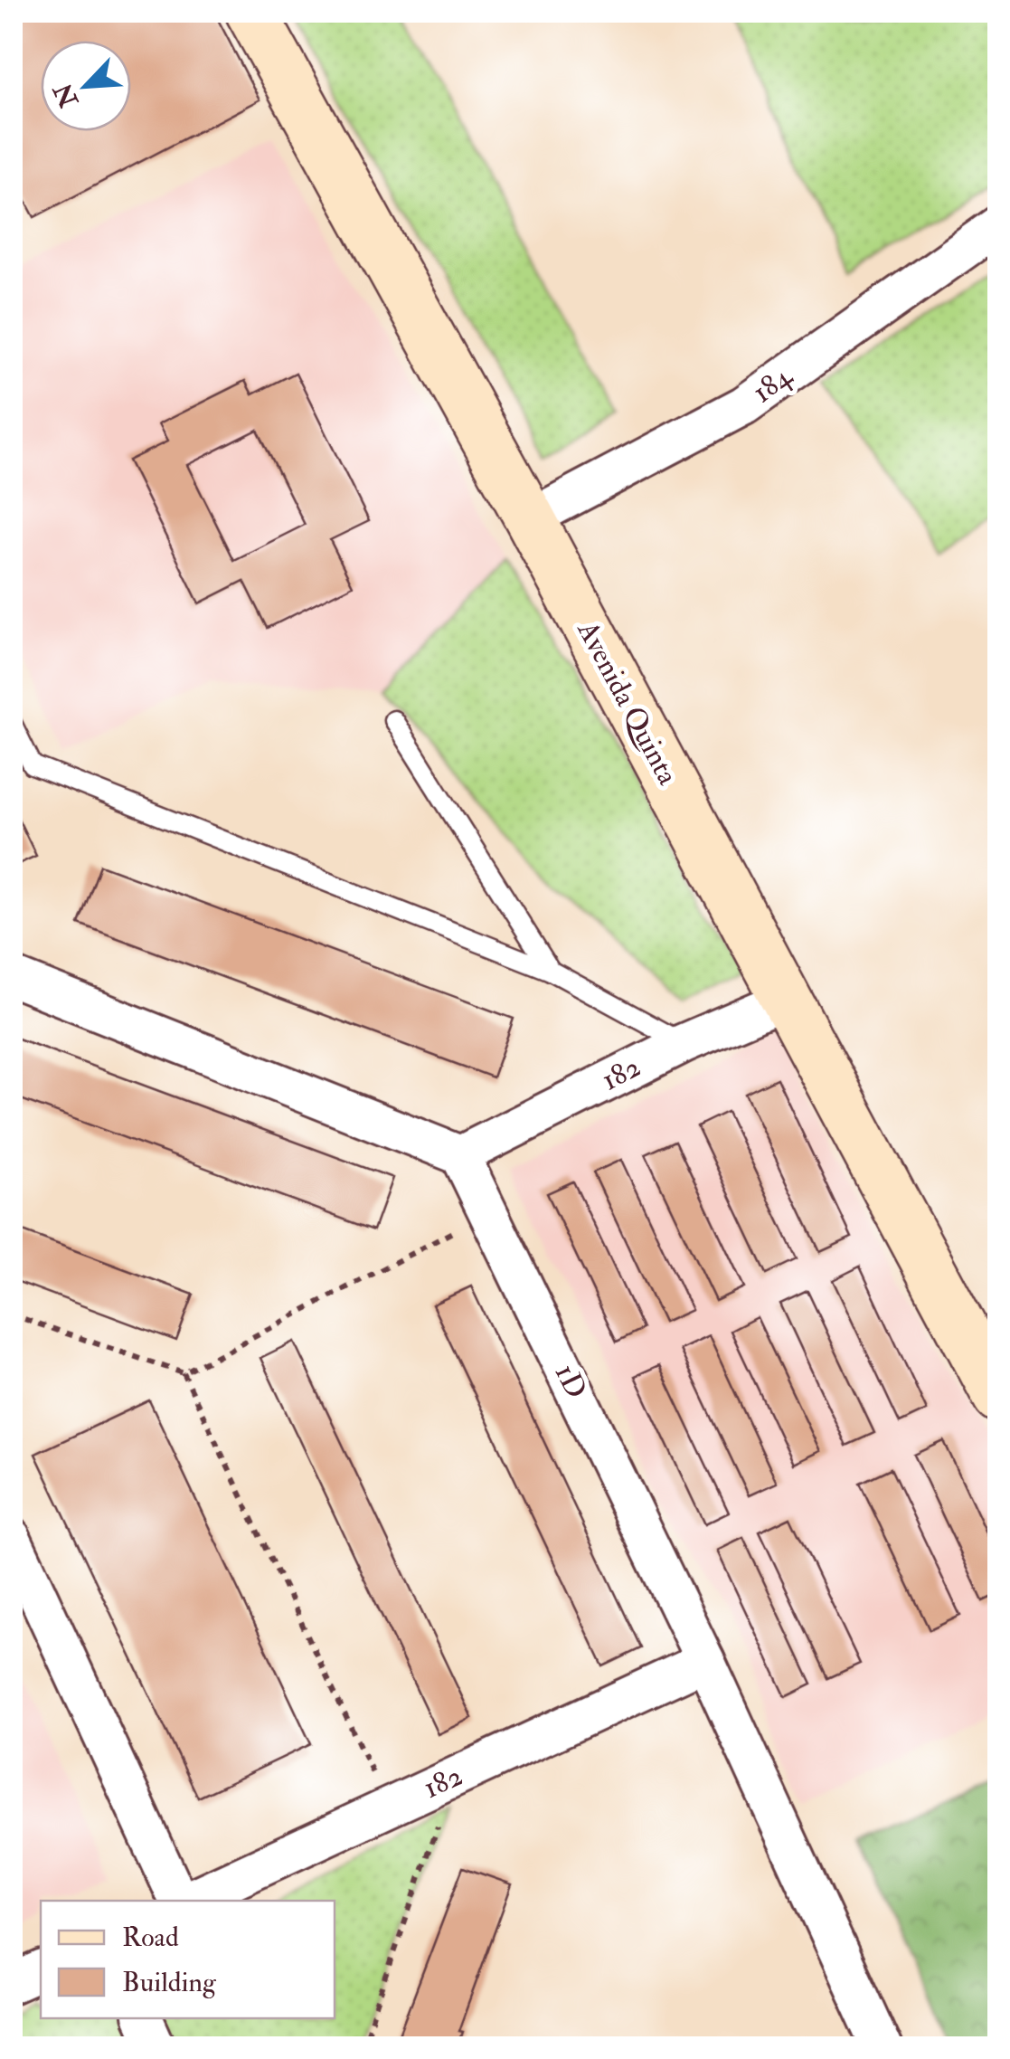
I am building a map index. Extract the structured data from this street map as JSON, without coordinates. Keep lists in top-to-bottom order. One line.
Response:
{"streets":{"main road":["Avenida Quinta"],"street":["184","182","1D"]},"crossings":[["184","Avenida Quinta"],["Avenida Quinta","182"],["182","1D"]],"legend":["Road","Building"],"north":"bottom left"}
